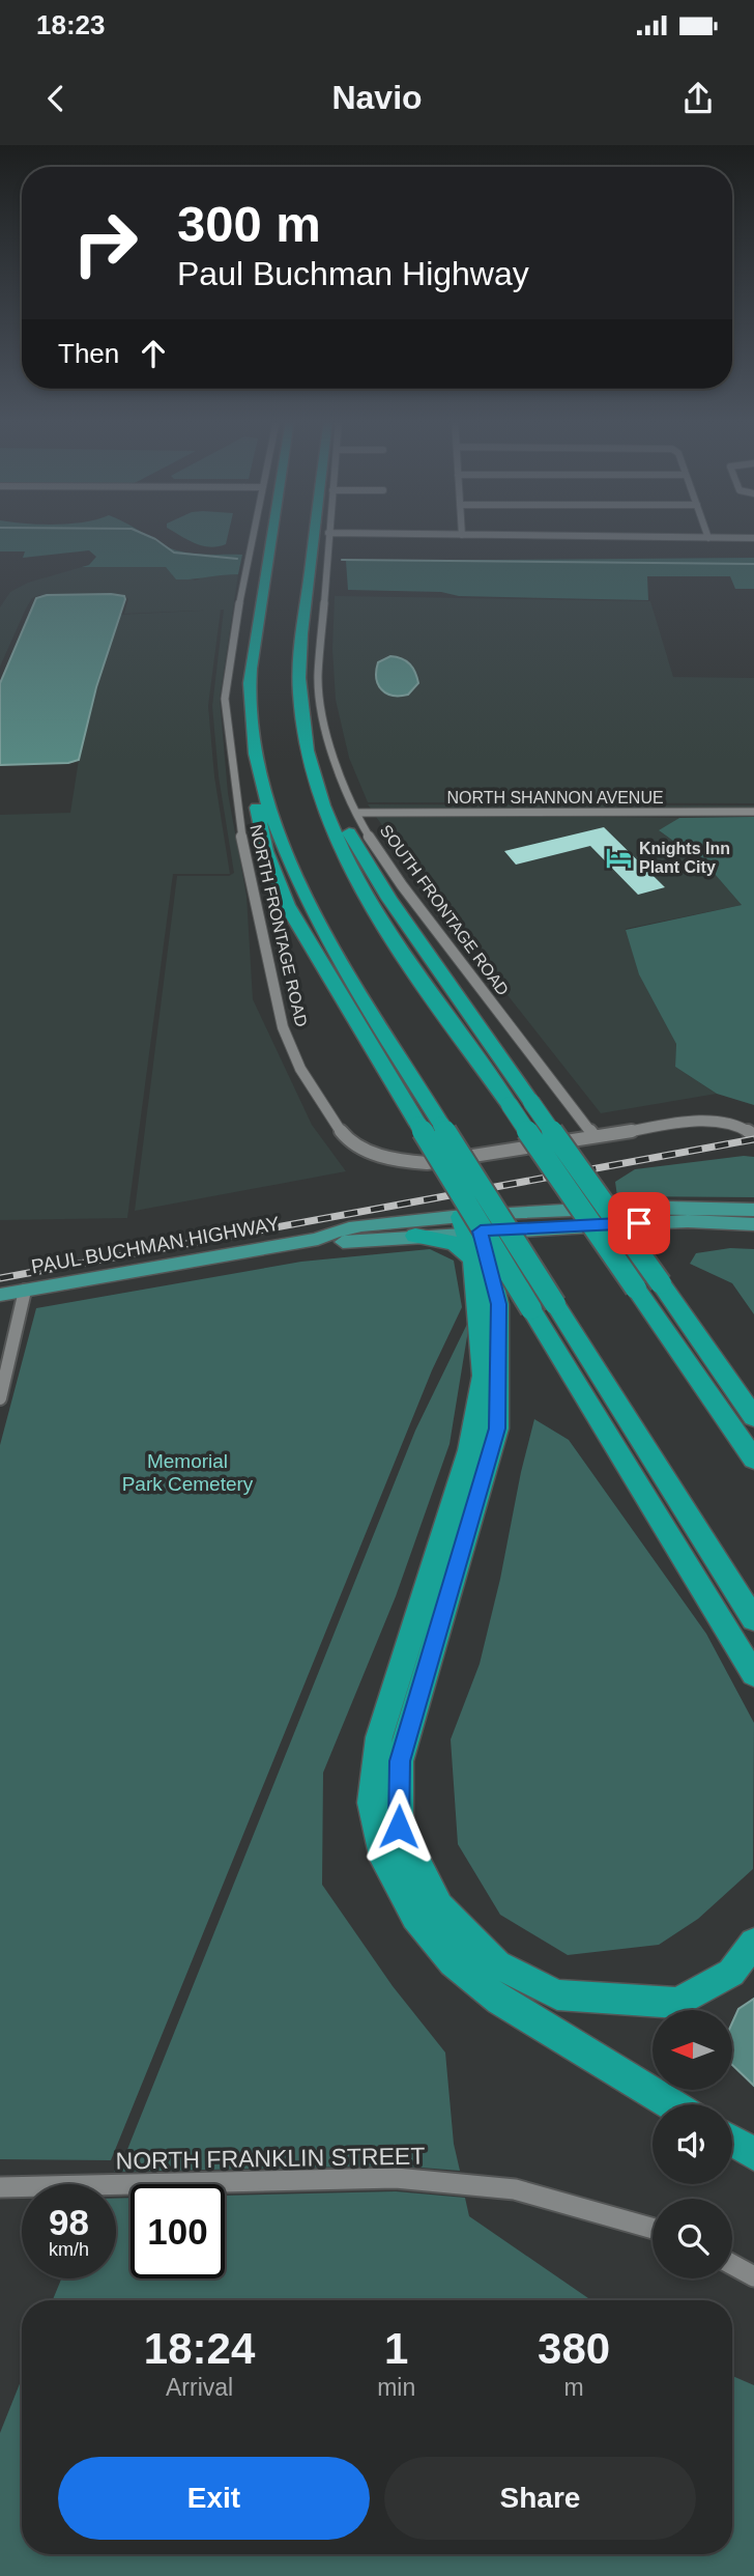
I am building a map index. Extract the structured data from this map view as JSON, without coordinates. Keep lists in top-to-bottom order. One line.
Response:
{"streets":{"main road":["PAUL BUCHMAN HIGHWAY"],"street":["NORTH SHANNON AVENUE","SOUTH FRONTAGE ROAD","NORTH FRONTAGE ROAD","NORTH FRANKLIN STREET"]},"crossings":[["NORTH SHANNON AVENUE","SOUTH FRONTAGE ROAD"],["SOUTH FRONTAGE ROAD","NORTH FRONTAGE ROAD"]],"parks":["Memorial Park Cemetery"],"places":{"hotel":["Knights Inn Plant City"]},"north":"left","page":{"status":"18:23","header":"Navio","turn":["300 m","Paul Buchman Highway"],"then":"Then","speed":"98 km/h","limit":"100","eta":["18:24","Arrival","1","min","380","m"],"buttons":["Exit","Share"]}}
